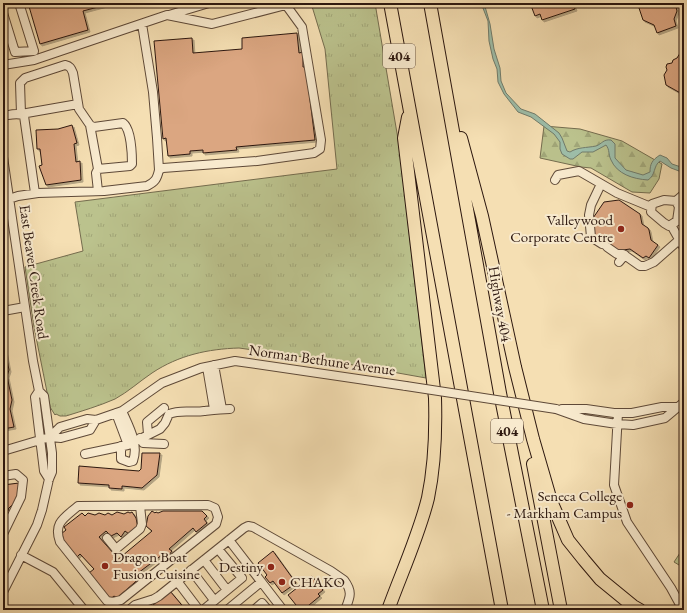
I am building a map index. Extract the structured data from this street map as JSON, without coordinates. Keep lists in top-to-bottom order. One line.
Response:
{"streets":{"highway":["404","Highway 404"],"street":["East Beaver Creek Road","Norman Bethune Avenue"]},"crossings":[["East Beaver Creek Road","Norman Bethune Avenue"]],"places":["Valleywood Corporate Centre","Seneca College - Markham Campus","Dragon Boat Fusion Cuisine","Destiny","CHAKO"]}
